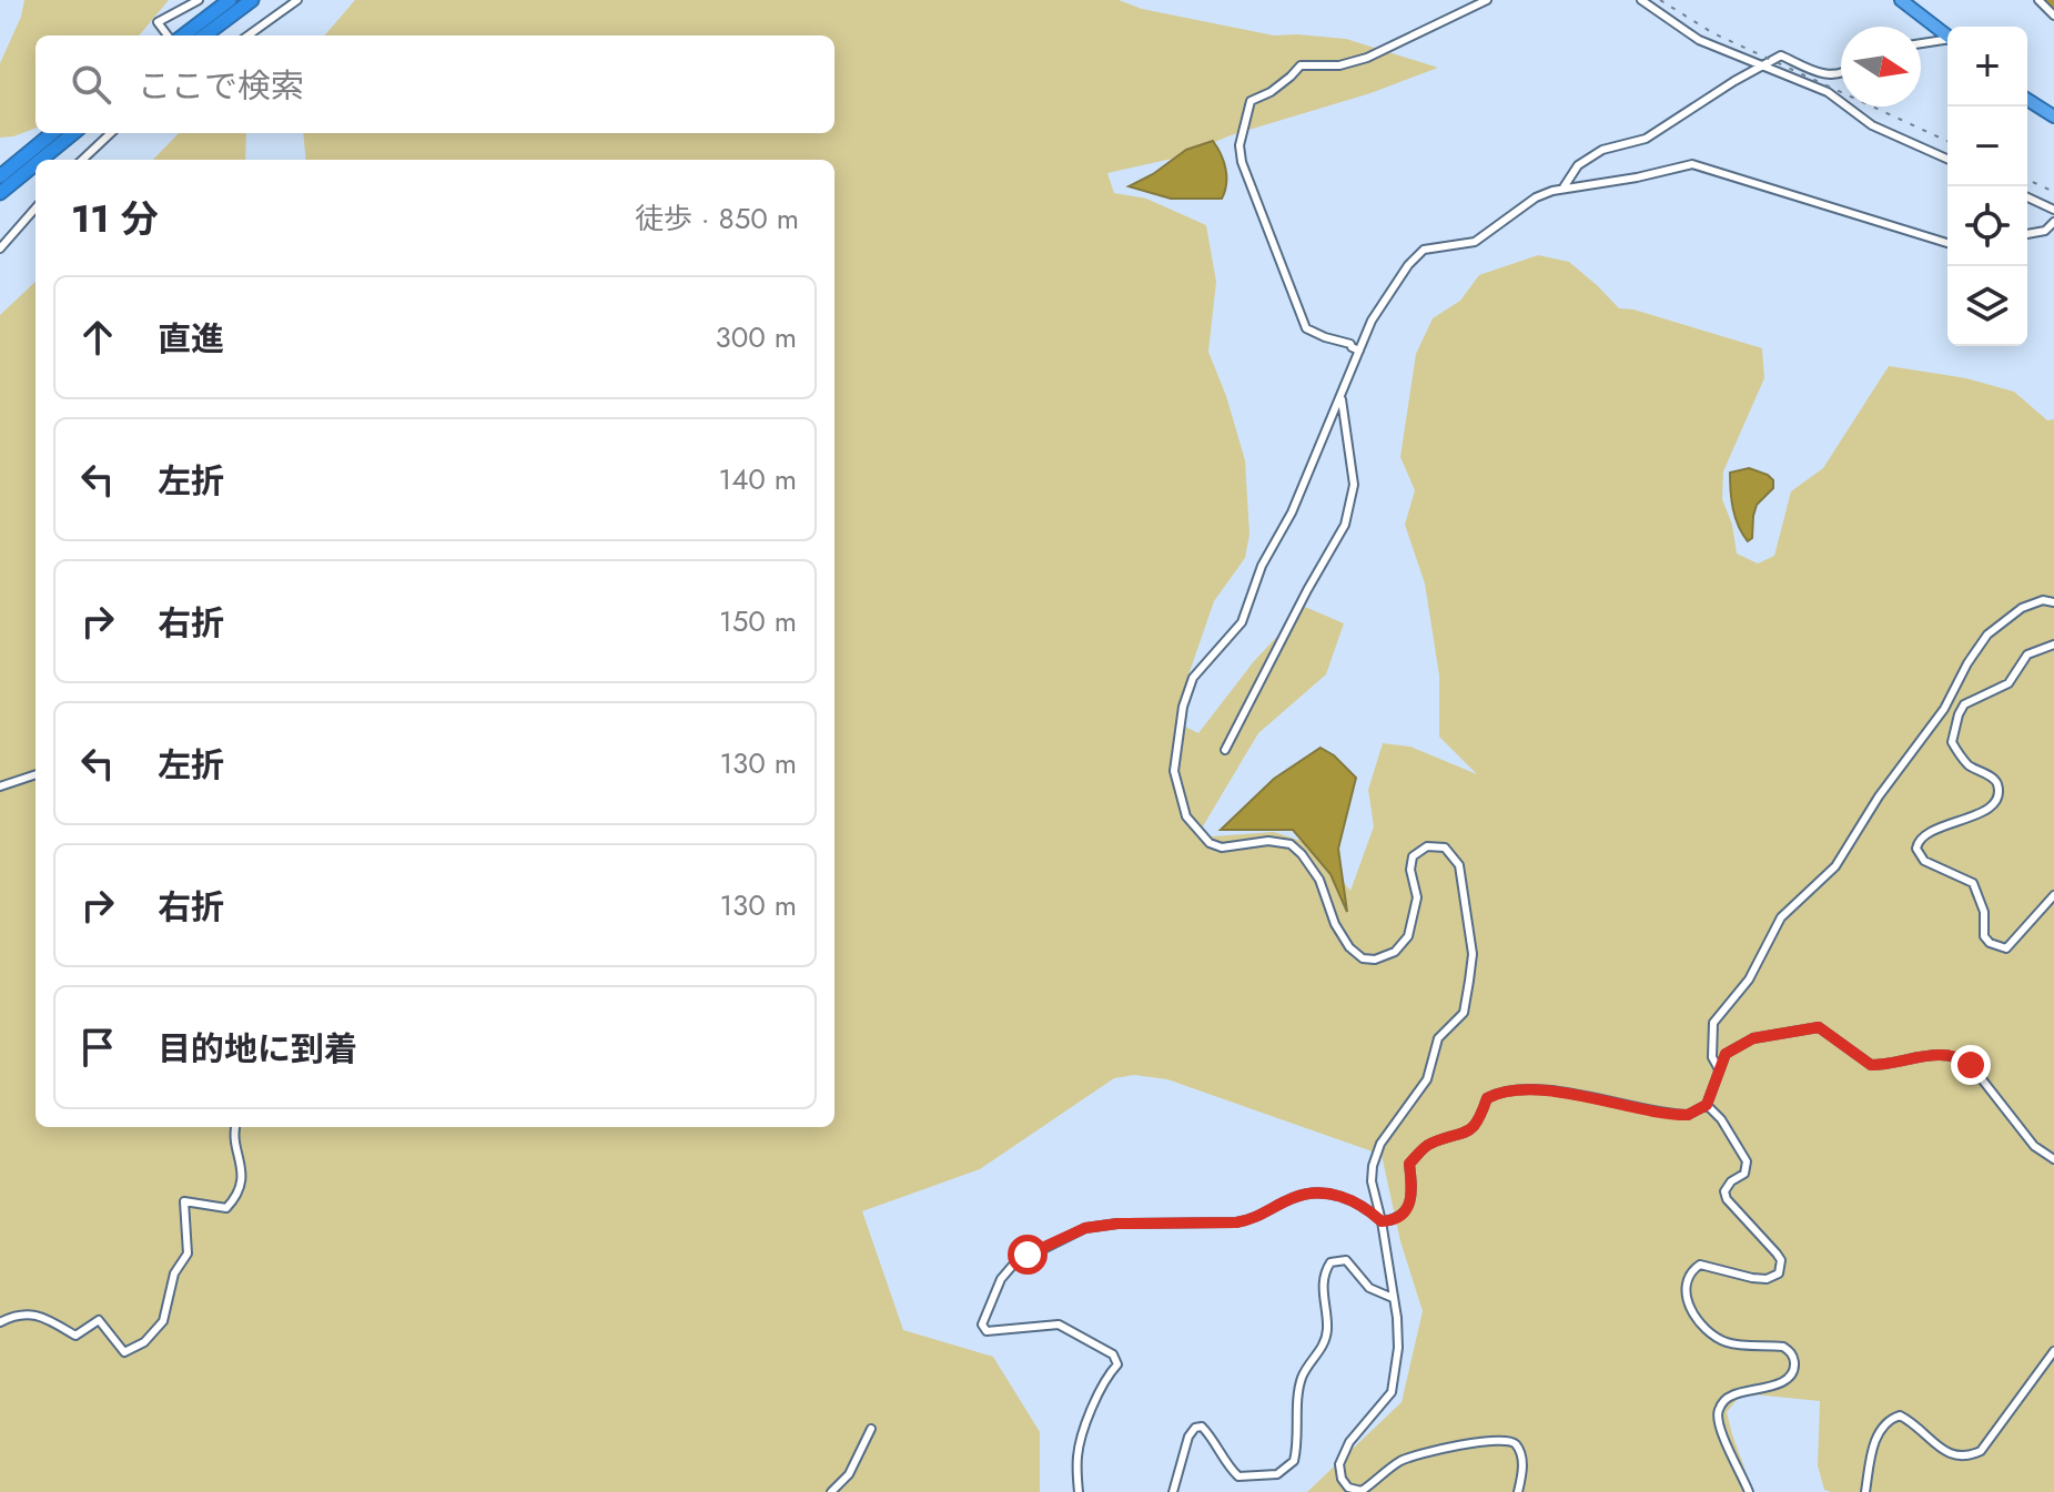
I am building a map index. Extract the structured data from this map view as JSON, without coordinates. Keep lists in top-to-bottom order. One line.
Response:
{"north":"right","page":{"map_buttons":["+","−"],"search":"ここで検索","heading":["11 分","徒歩 · 850 m"],"list":[["直進","300 m"],["左折","140 m"],["右折","150 m"],["左折","130 m"],["右折","130 m"],"目的地に到着"]}}
